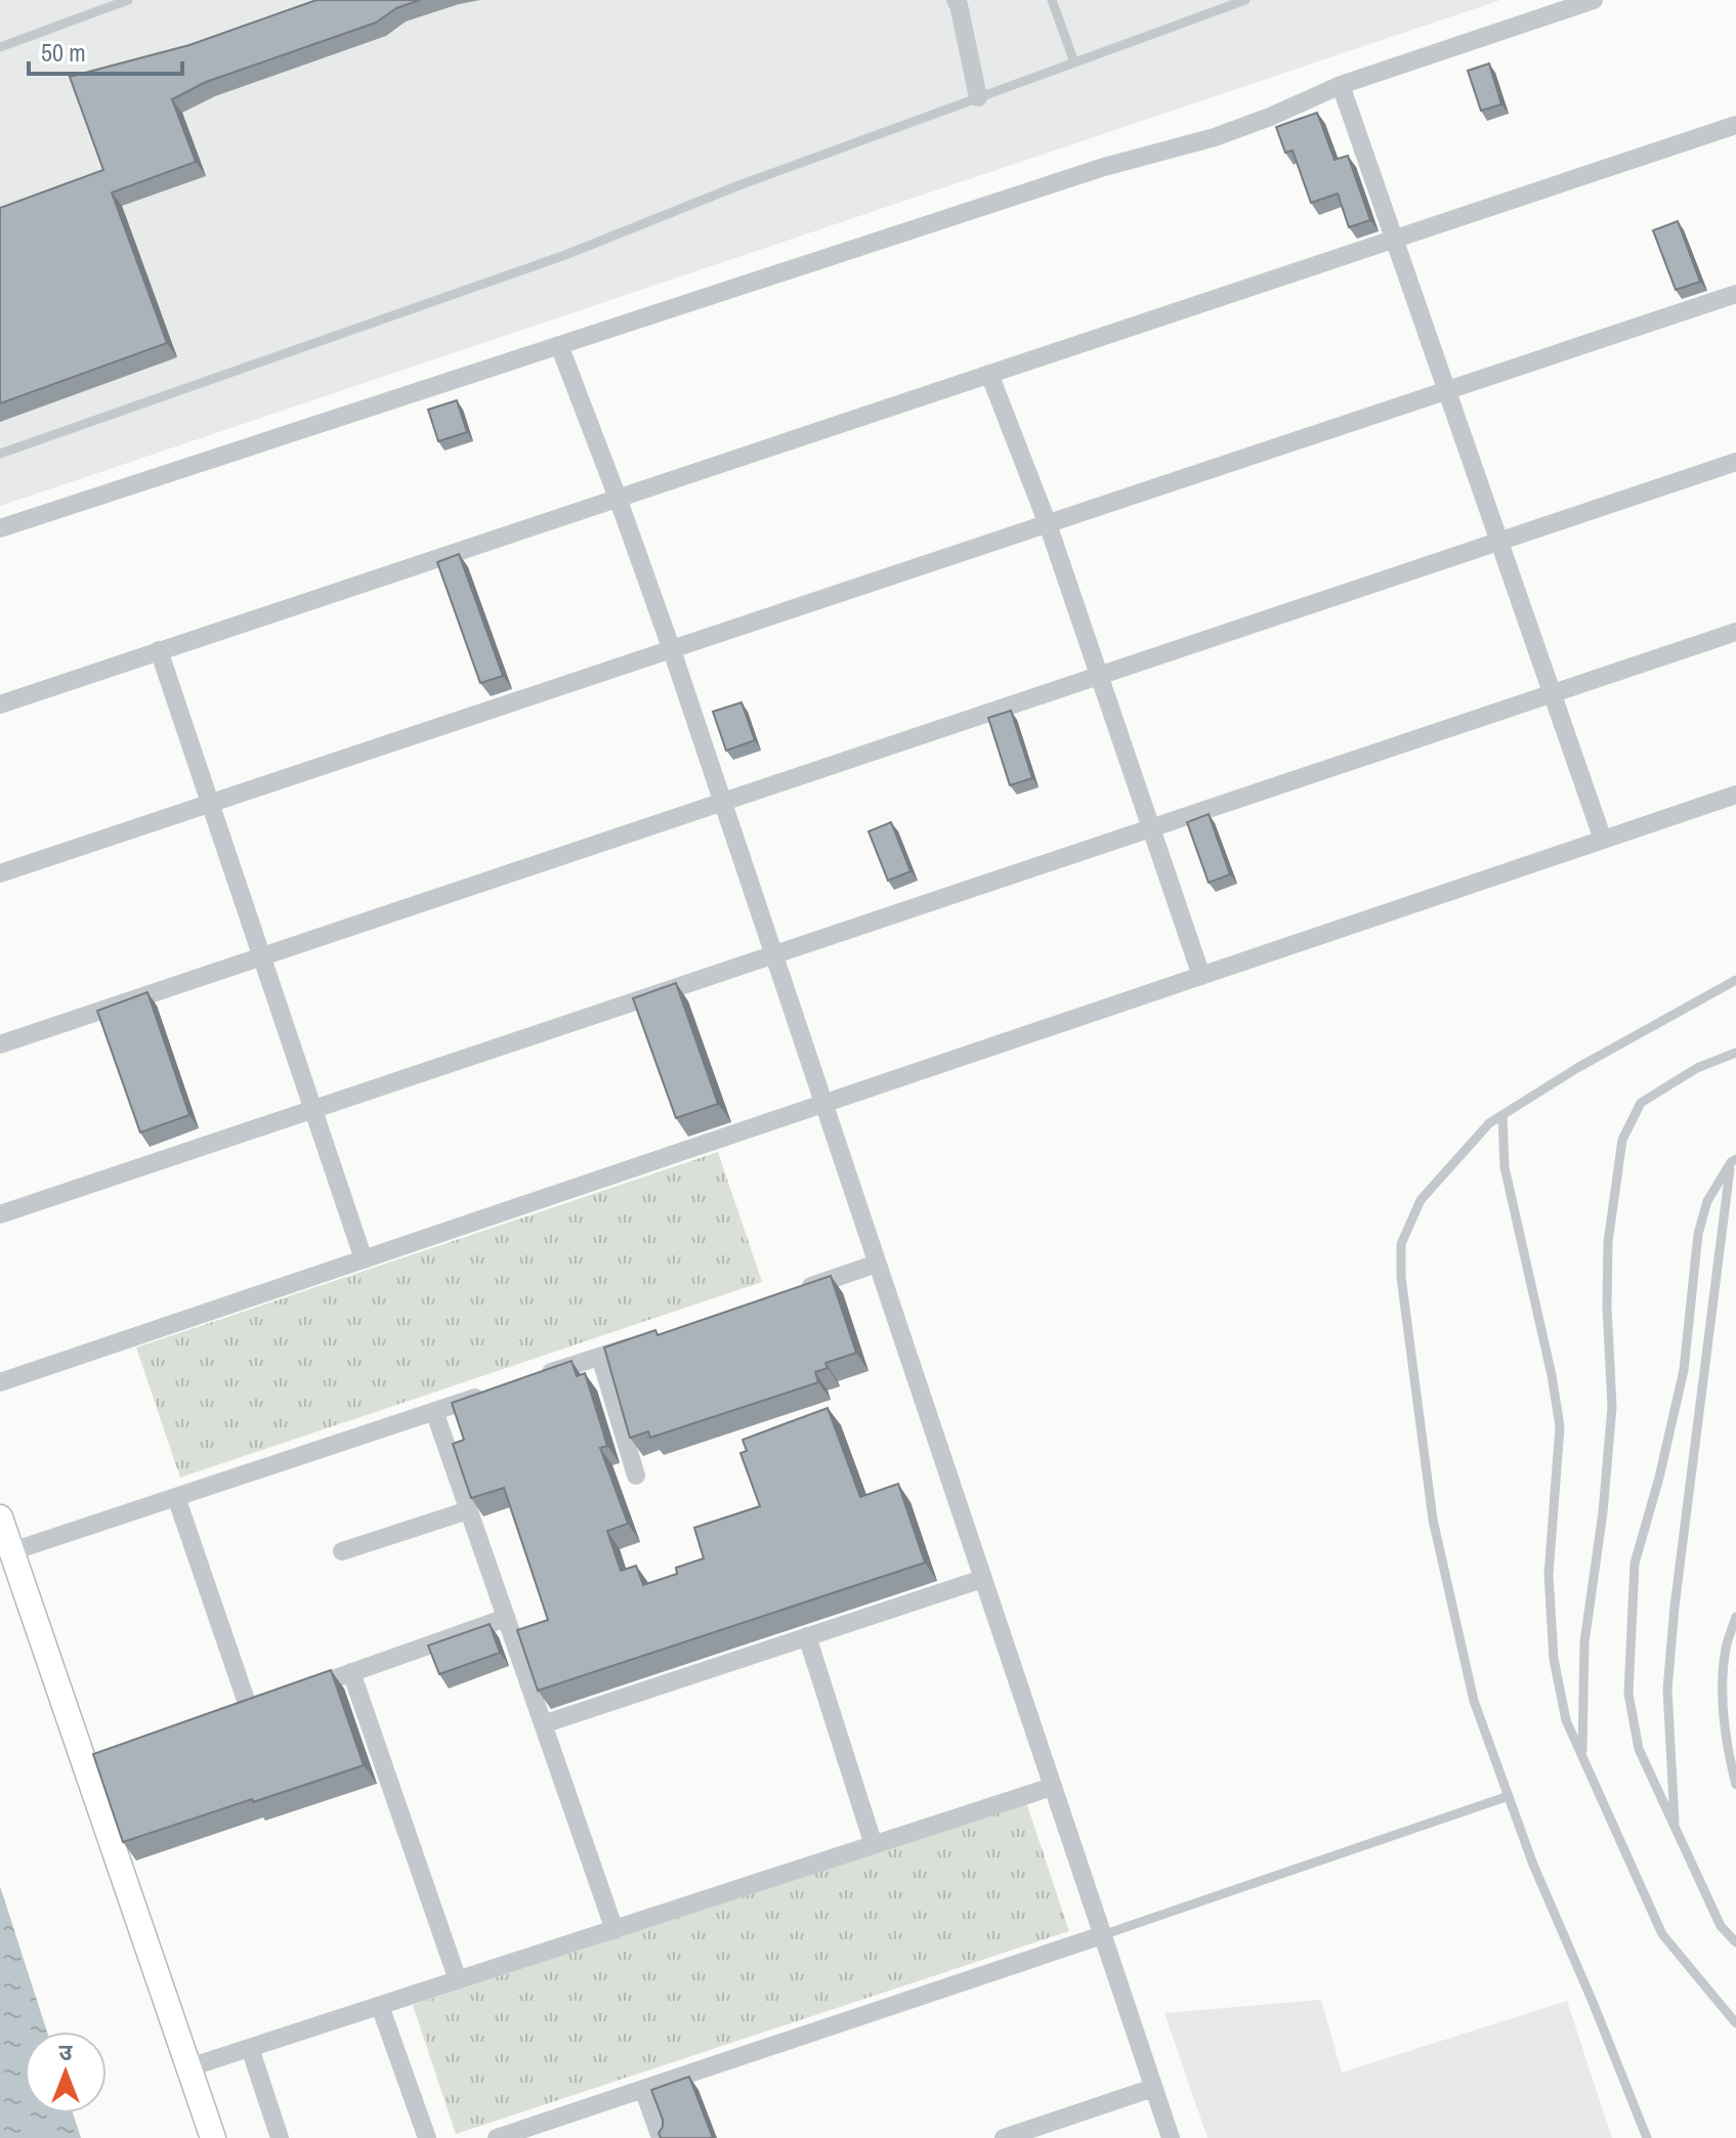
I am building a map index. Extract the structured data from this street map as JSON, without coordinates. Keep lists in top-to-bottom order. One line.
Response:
{"scale_bar":"50 m","north":"top"}
